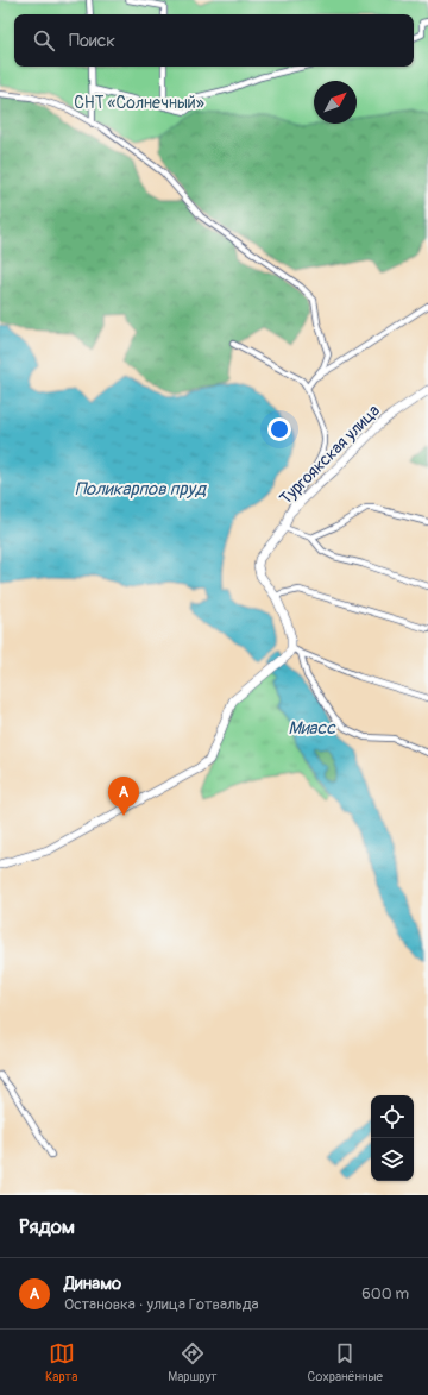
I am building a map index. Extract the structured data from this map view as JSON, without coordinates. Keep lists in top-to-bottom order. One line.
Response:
{"streets":{"main road":["Тургоякская улица"]},"water":["Поликарпов пруд","Миасс"],"parks":["СНТ «Солнечный»"],"north":"top right","page":{"search":"Поиск","pins":"A","heading":"Рядом","list":[{"mark":"A","name":"Динамо","note":"Остановка · улица Готвальда","value":"600 m"}],"nav":["Карта","Маршрут","Сохранённые"]}}
